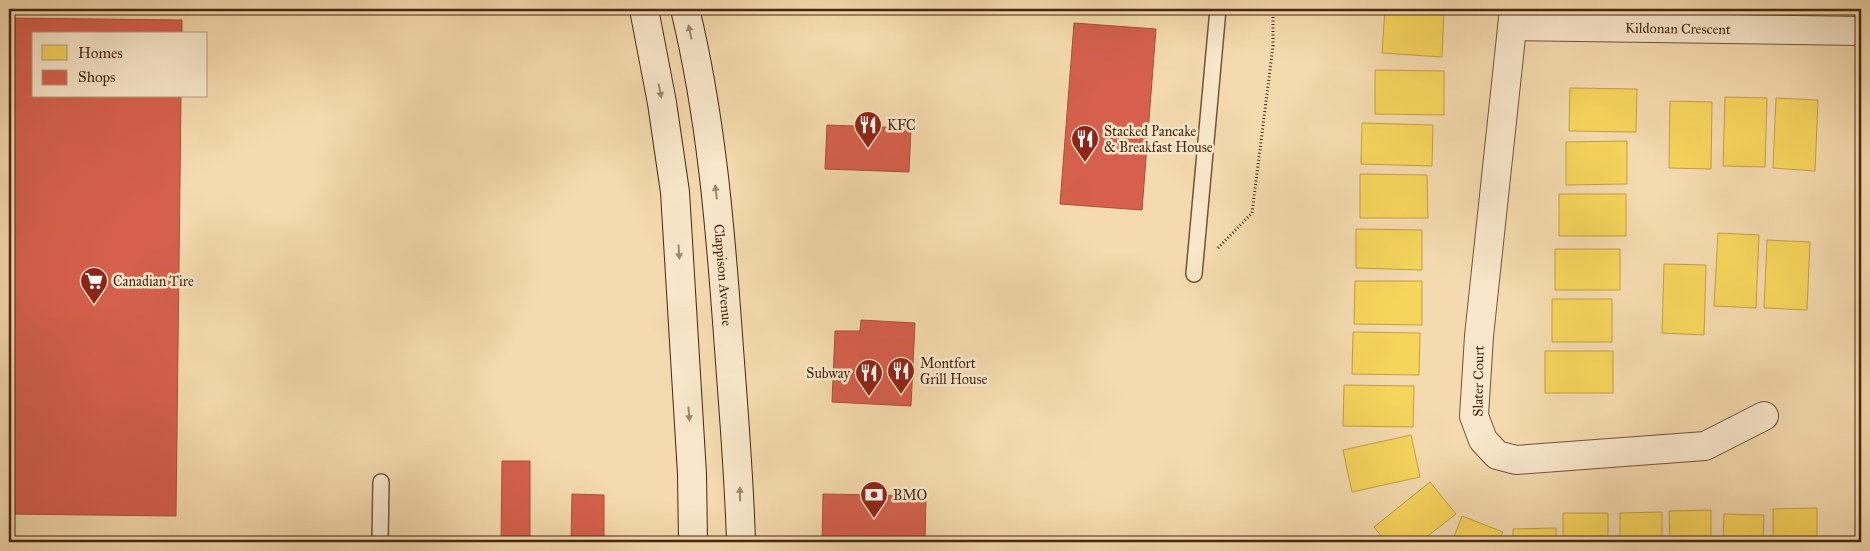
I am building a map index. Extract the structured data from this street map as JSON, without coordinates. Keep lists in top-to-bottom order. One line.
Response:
{"streets":{"main road":["Kildonan Crescent","Clappison Avenue","Slater Court"]},"crossings":[["Kildonan Crescent","Slater Court"]],"places":{"restaurant":["KFC","Stacked Pancake & Breakfast House","Montfort Grill House","Subway"],"supermarket":["Canadian Tire"],"bank":["BMO"]},"legend":["Homes","Shops"]}
